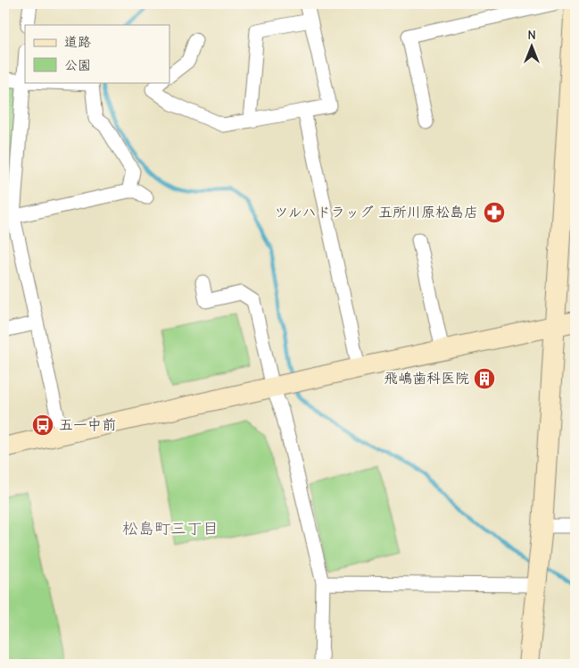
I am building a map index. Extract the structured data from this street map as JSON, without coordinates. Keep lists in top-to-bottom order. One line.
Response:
{"districts":["松島町三丁目"],"places":{"pharmacy":["ツルハドラッグ 五所川原松島店"],"building":["飛嶋歯科医院"],"bus stop":["五一中前"]},"legend":["道路","公園"],"north":"top"}
